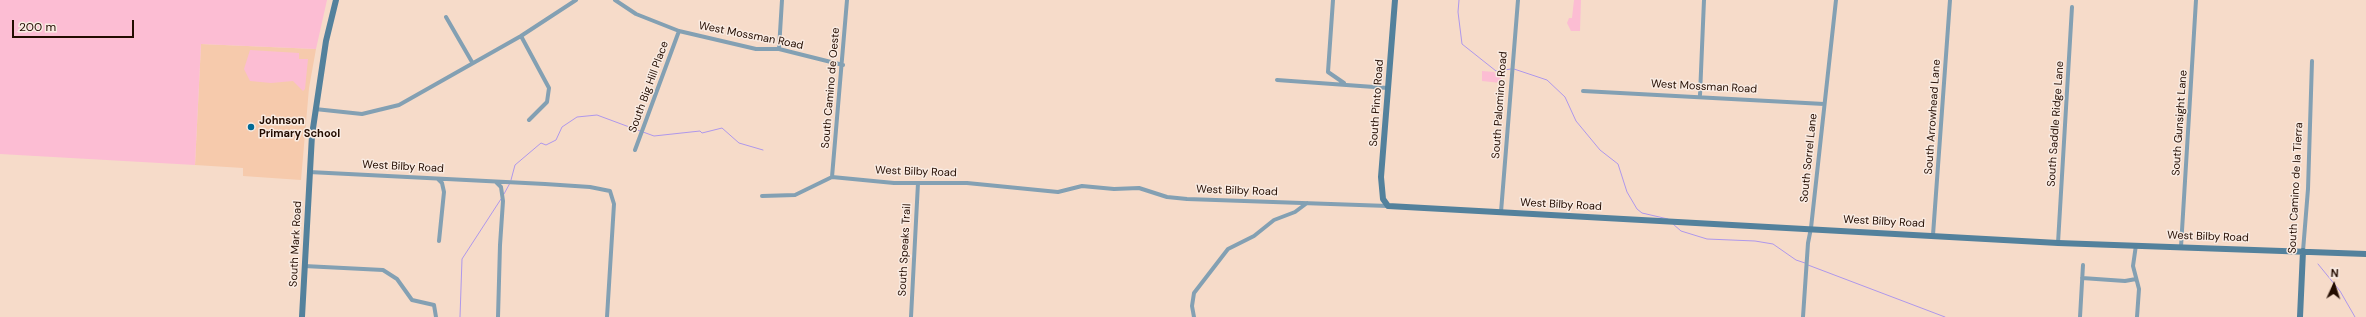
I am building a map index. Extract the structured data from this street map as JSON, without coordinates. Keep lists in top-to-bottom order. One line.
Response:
{"streets":{"street":["West Mossman Road","South Big Hill Place","South Camino de Oeste","South Pinto Road","South Palomino Road","South Arrowhead Lane","South Gunsight Lane","South Saddle Ridge Lane","South Sorrel Lane","West Bilby Road","South Camino de la Tierra","South Mark Road","South Speaks Trail"]},"crossings":[["West Mossman Road","South Big Hill Place"],["West Mossman Road","South Camino de Oeste"],["West Mossman Road","South Sorrel Lane"],["South Camino de Oeste","West Bilby Road"],["South Pinto Road","West Bilby Road"],["South Palomino Road","West Bilby Road"],["South Arrowhead Lane","West Bilby Road"],["South Gunsight Lane","West Bilby Road"],["South Saddle Ridge Lane","West Bilby Road"],["South Sorrel Lane","West Bilby Road"],["West Bilby Road","South Camino de la Tierra"],["West Bilby Road","South Mark Road"],["West Bilby Road","South Speaks Trail"]],"places":["Johnson Primary School"],"scale_bar":"200 m","north":"top"}
